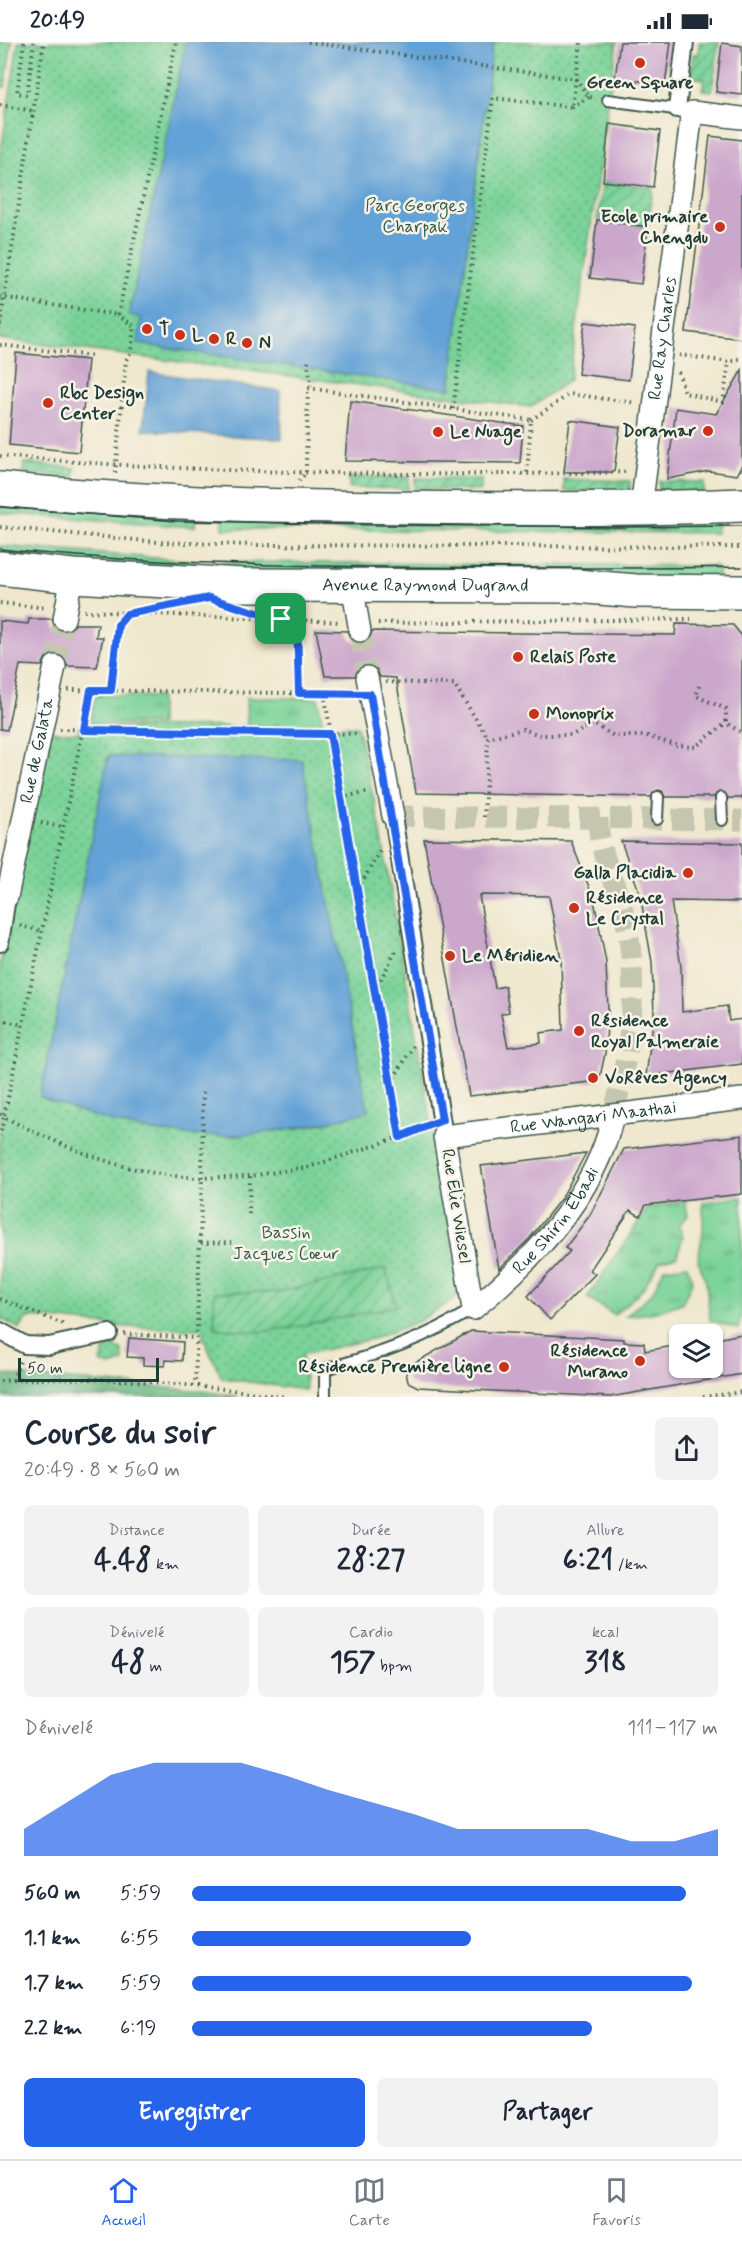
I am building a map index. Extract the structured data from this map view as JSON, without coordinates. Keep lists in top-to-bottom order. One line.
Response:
{"streets":{"main road":["Avenue Raymond Dugrand"],"street":["Rue Ray Charles","Rue de Galata","Rue Wangari Maathai","Rue Elie Wiesel","Rue Shirin Ebadi"]},"crossings":[["Rue Wangari Maathai","Rue Elie Wiesel"],["Rue Wangari Maathai","Rue Shirin Ebadi"],["Rue Elie Wiesel","Rue Shirin Ebadi"]],"parks":["Parc Georges Charpak","Bassin Jacques Cœur"],"places":["Green Square","Ecole primaire Chengdu","T","L","R","N","Rbc Design Center","Doramar","Le Nuage","Relais Poste","Monoprix","Galla Placidia","Résidence Le Crystal","Le Méridien","Résidence Royal Palmeraie","VoRêves Agency","Résidence Murano","Résidence Première ligne"],"scale_bar":"50 m","page":{"status":"20:49","scale":"50 m","heading":["Course du soir","20:49 · 8 × 560 m"],"stats":[["Distance","4.48 km"],["Durée","28:27"],["Allure","6:21 /km"],["Dénivelé","48 m"],["Cardio","157 bpm"],["kcal","318"]],"chart":["Dénivelé","111–117 m"],"list":[{"name":"560 m","note":"5:59"},{"name":"1.1 km","note":"6:55"},{"name":"1.7 km","note":"5:59"},{"name":"2.2 km","note":"6:19"}],"buttons":["Enregistrer","Partager"],"tabs":["Accueil","Carte","Favoris"]}}
